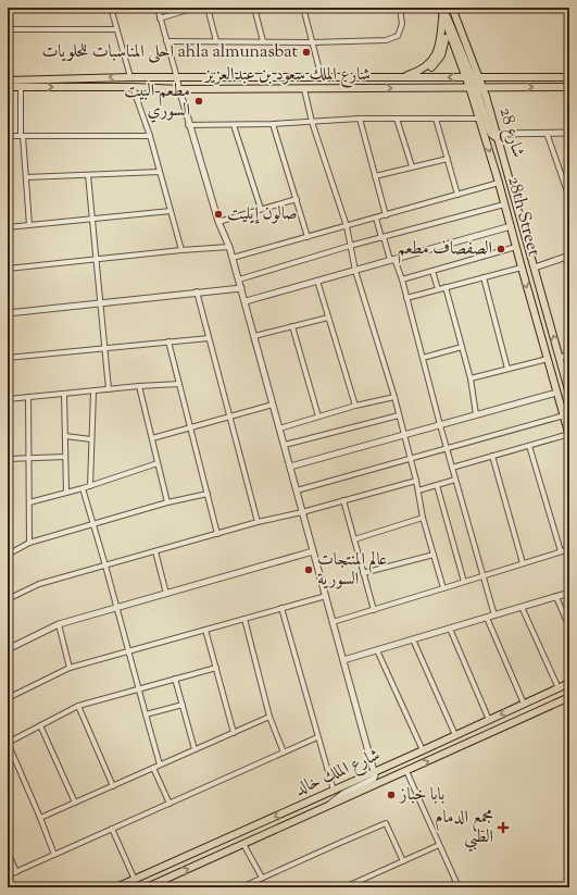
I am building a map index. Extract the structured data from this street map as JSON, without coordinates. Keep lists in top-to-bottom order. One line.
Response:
{"streets":{"main road":["شارع الملك سعود بن عبدالعزيز","شارع 28","28th Street","شارع الملك خالد"]},"crossings":[["شارع الملك سعود بن عبدالعزيز","شارع 28"],["شارع الملك سعود بن عبدالعزيز","28th Street"],["شارع 28","28th Street"]],"one_way":["28th Street"],"places":{"other":["احلى المناسبات للحلويات ahla almunasbat","مطعم البيت السوري","صالون إيليت","الصفصاف مطعم","عالم المنتجات السورية","بابا خباز"],"health":["مجمع الدمام الطبي"]}}
